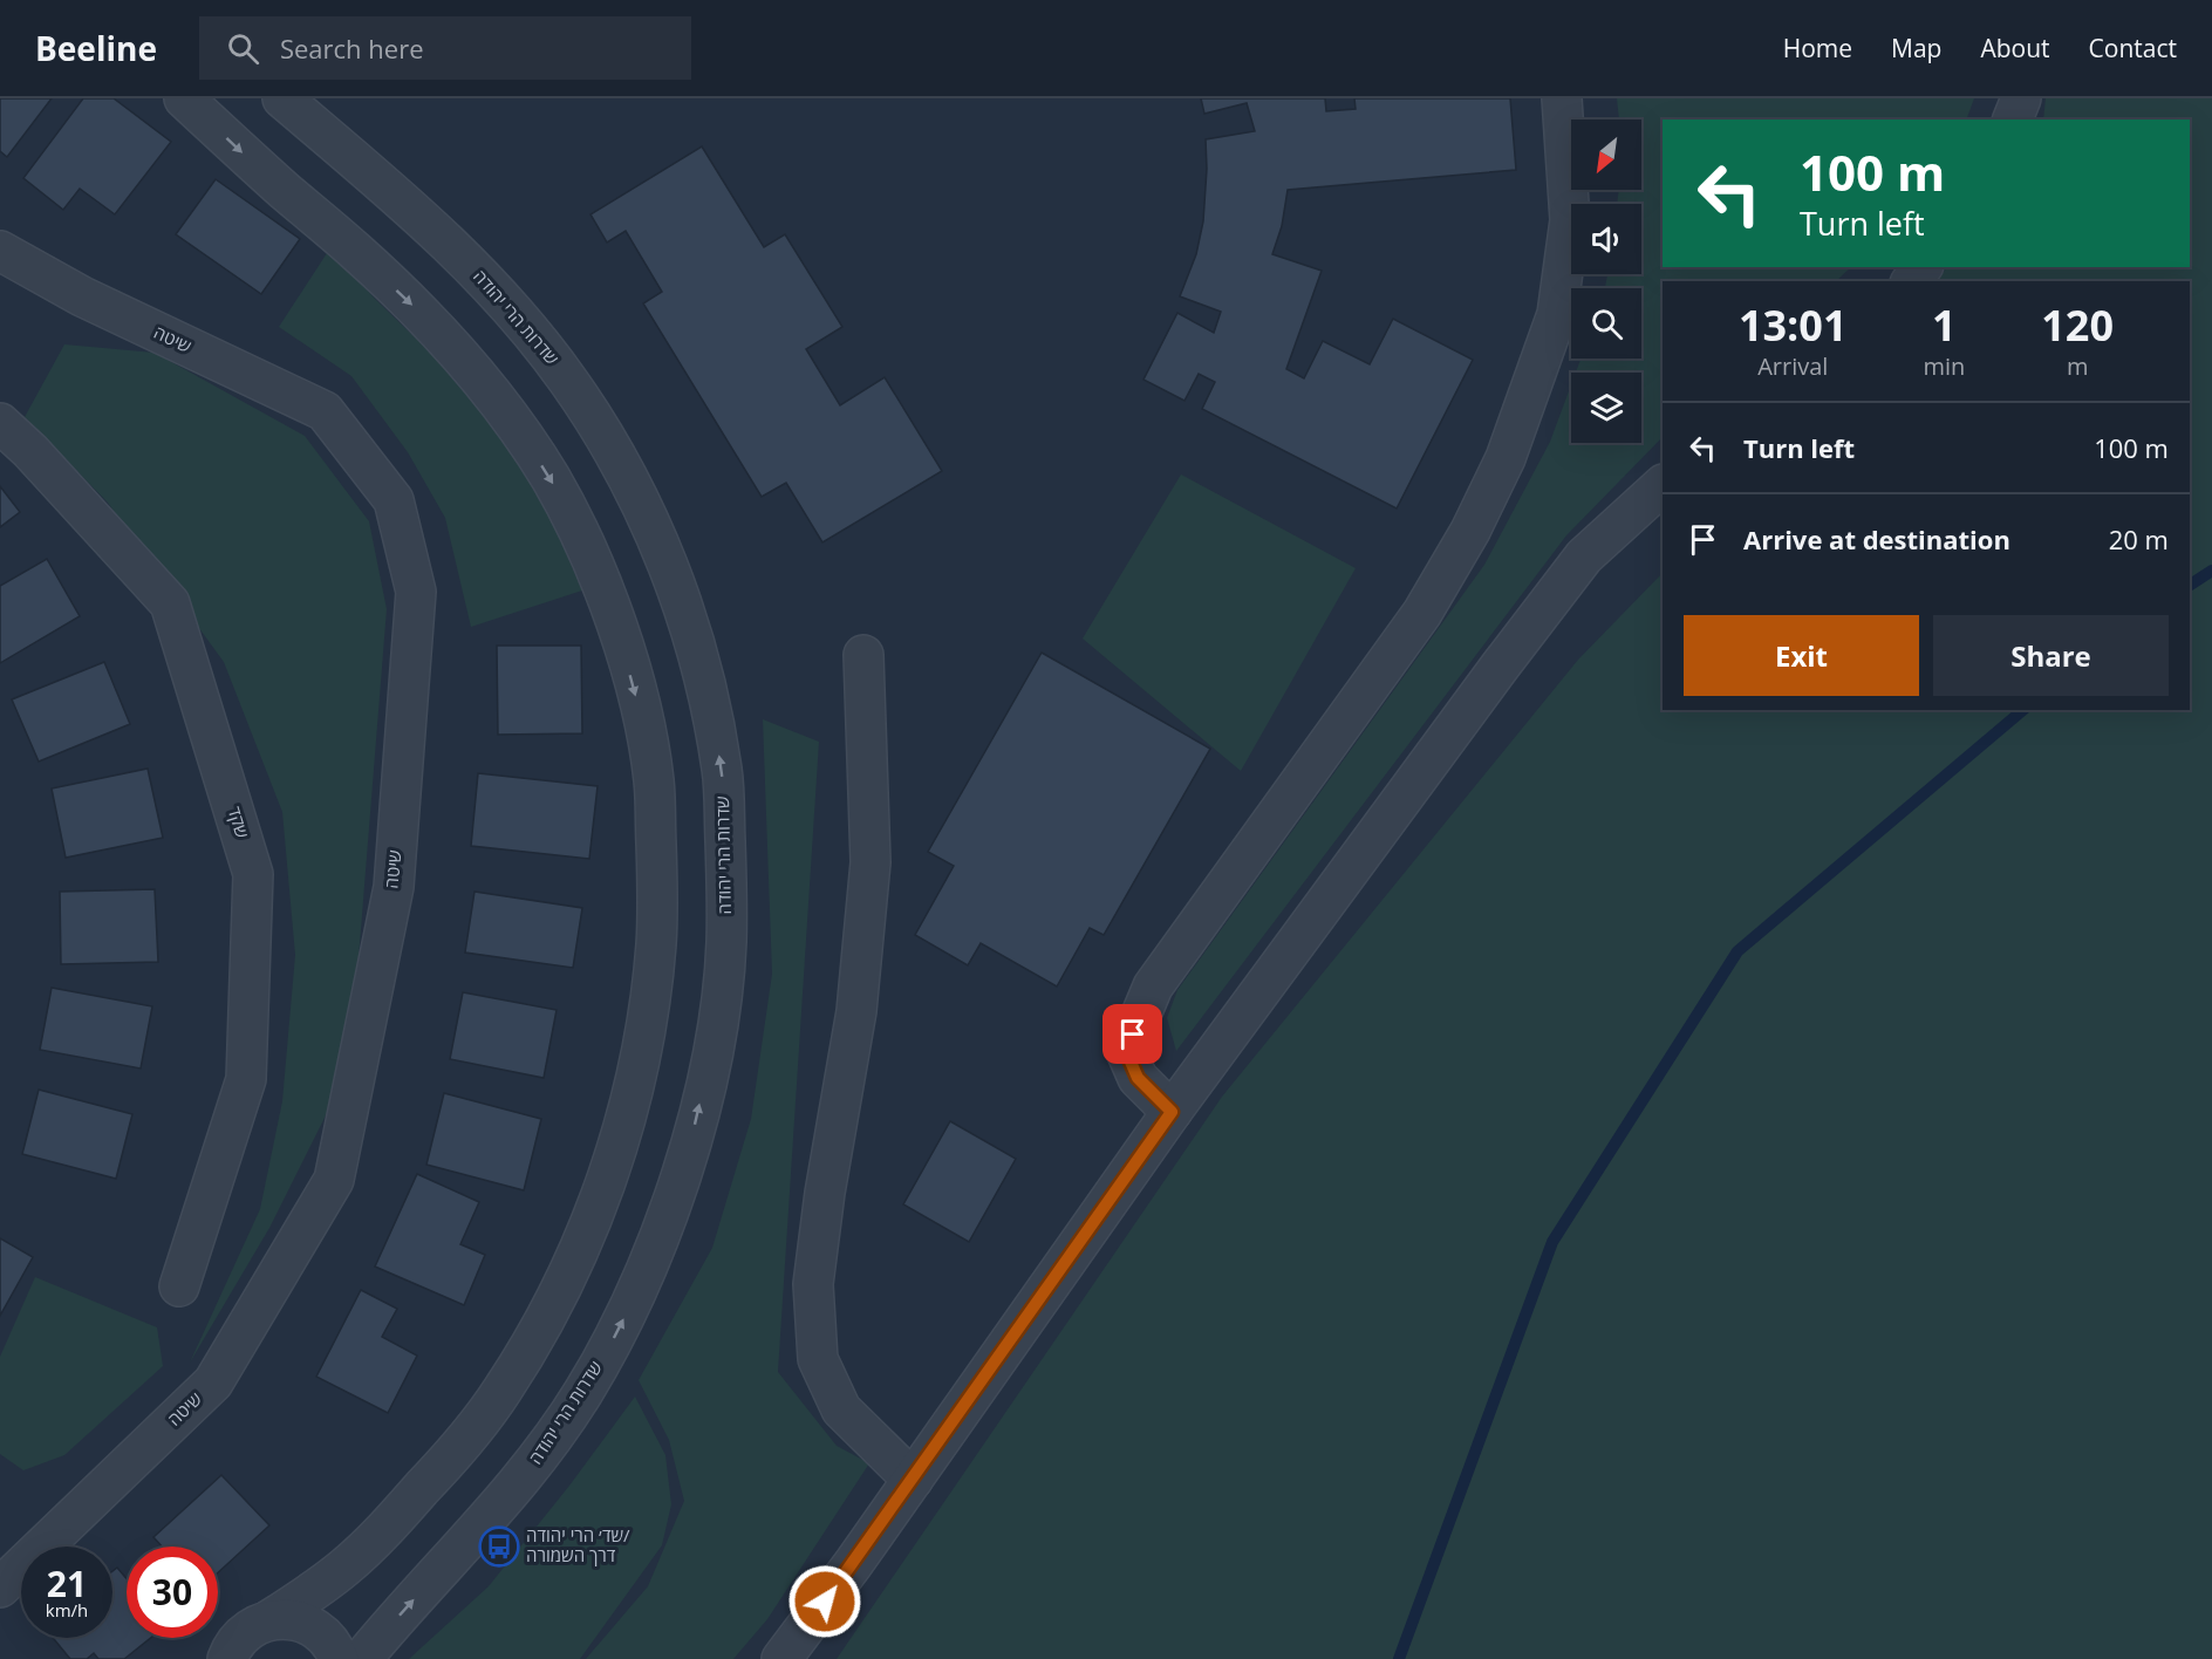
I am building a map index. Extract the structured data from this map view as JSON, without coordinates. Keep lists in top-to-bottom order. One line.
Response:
{"streets":{"street":["שדרות הרי יהודה","שיטה","שקד"]},"places":{"bus stop":["שד׳ הרי יהודה/ דרך השמורה"]},"north":"bottom left","page":{"header":"Beeline","search":"Search here","nav":["Home","Map","About","Contact"],"turn":["100 m","Turn left"],"eta":["13:01","Arrival","1","min","120","m"],"list":[{"name":"Turn left","value":"100 m"},{"name":"Arrive at destination","value":"20 m"}],"buttons":["Exit","Share"],"speed":"21 km/h","limit":"30"}}
